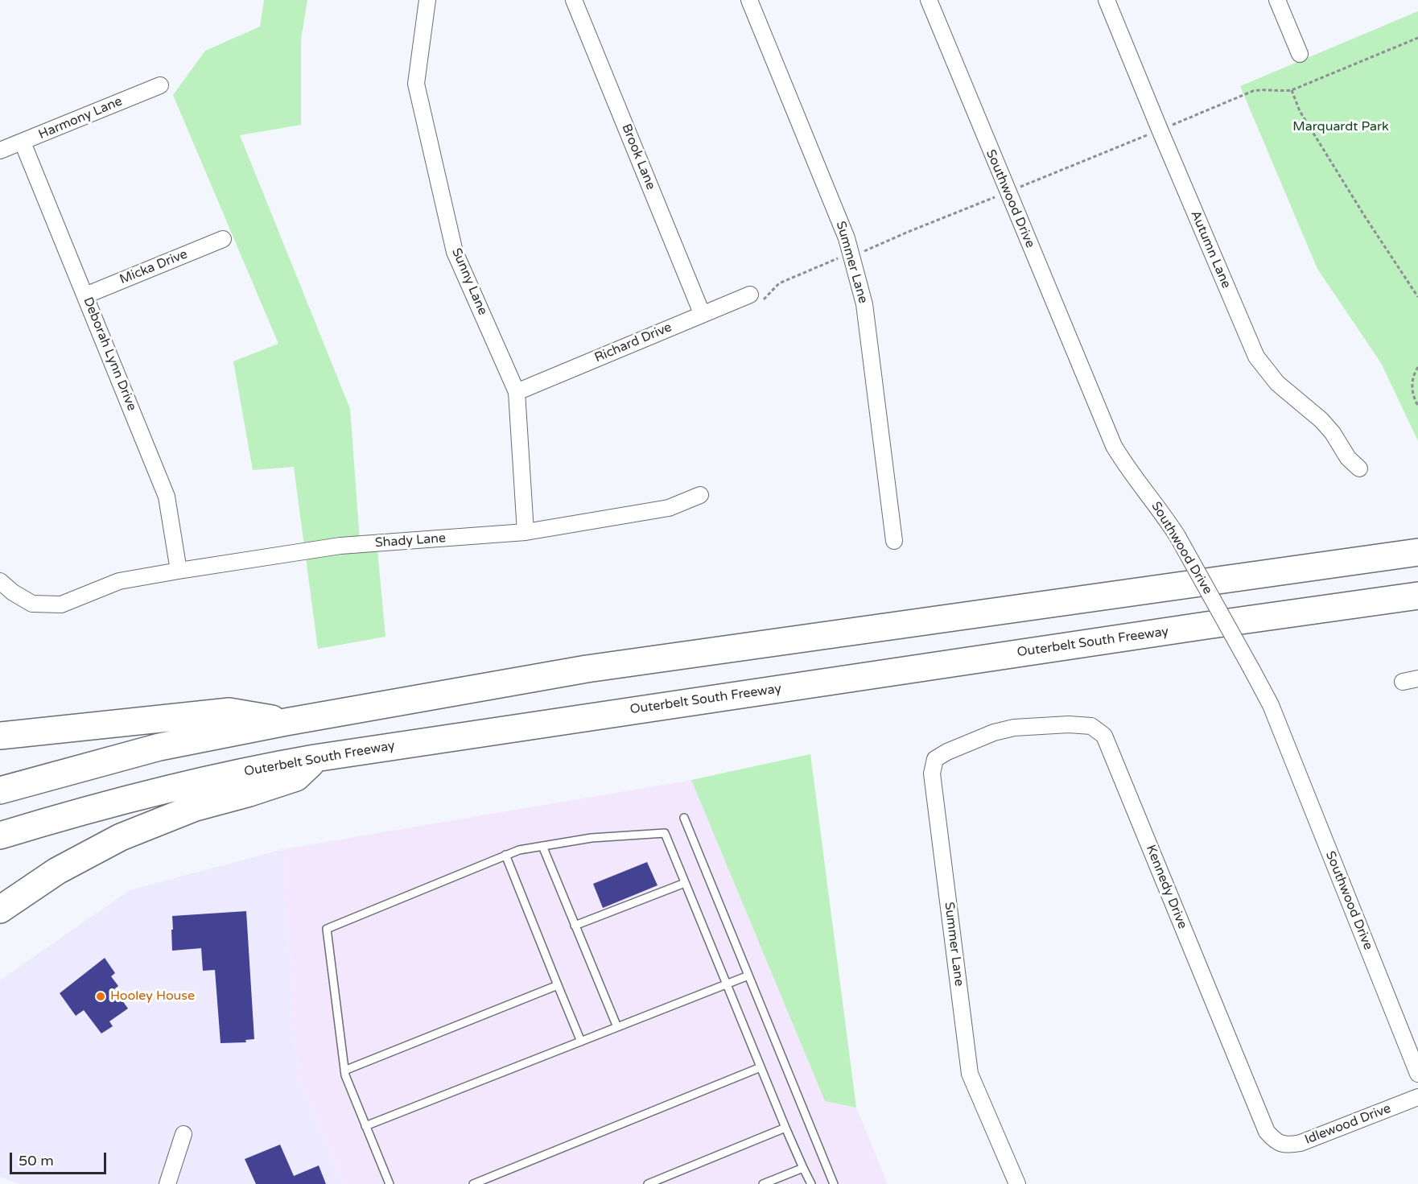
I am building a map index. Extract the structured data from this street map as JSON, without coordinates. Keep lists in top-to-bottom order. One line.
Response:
{"streets":{"highway":["Outerbelt South Freeway"],"street":["Harmony Lane","Brook Lane","Southwood Drive","Autumn Lane","Summer Lane","Micka Drive","Sunny Lane","Richard Drive","Deborah Lynn Drive","Shady Lane","Kennedy Drive","Idlewood Drive"]},"crossings":[["Harmony Lane","Deborah Lynn Drive"],["Brook Lane","Richard Drive"],["Summer Lane","Kennedy Drive"],["Micka Drive","Deborah Lynn Drive"],["Sunny Lane","Richard Drive"],["Sunny Lane","Shady Lane"],["Deborah Lynn Drive","Shady Lane"],["Kennedy Drive","Idlewood Drive"]],"parks":["Marquardt Park"],"places":["Hooley House"],"scale_bar":"50 m"}
